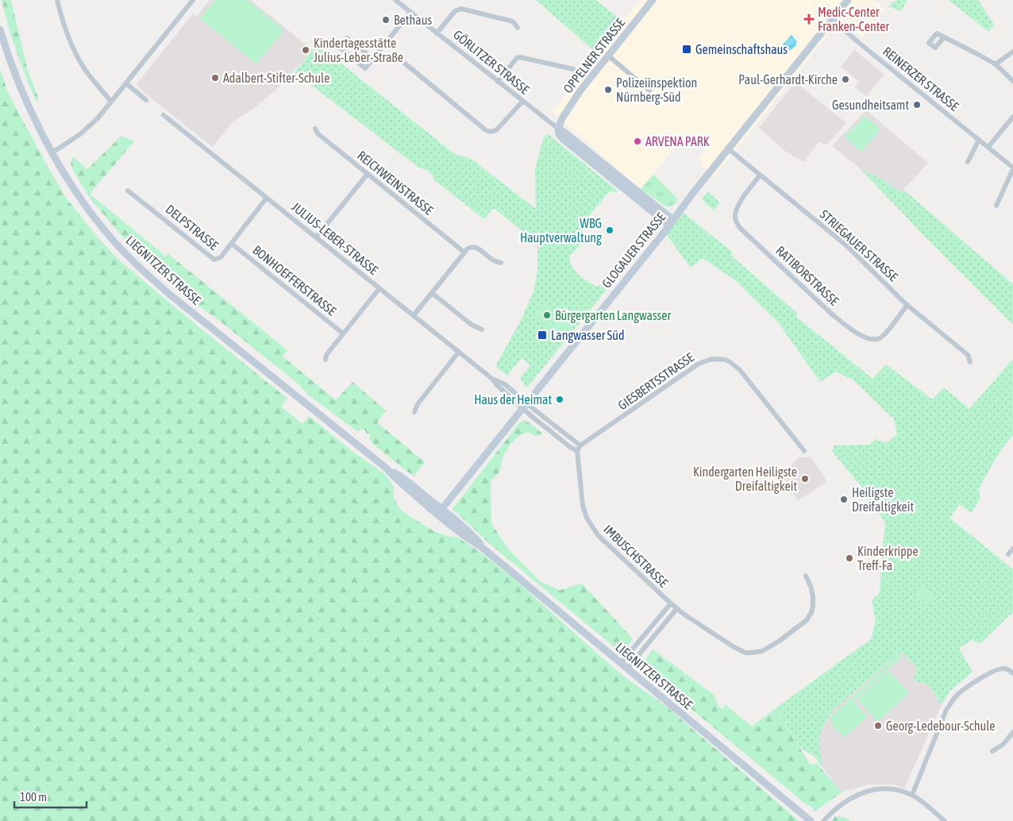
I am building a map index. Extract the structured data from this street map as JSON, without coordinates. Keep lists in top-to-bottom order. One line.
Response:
{"streets":{"main road":["OPPELNER STRASSE","GÖRLITZER STRASSE","GLOGAUER STRASSE","LIEGNITZER STRASSE"],"street":["REINERZER STRASSE","REICHWEINSTRASSE","DELPSTRASSE","JULIUS-LEBER-STRASSE","STRIEGAUER STRASSE","RATIBORSTRASSE","BONHOEFFERSTRASSE","GIESBERTSSTRASSE","IMBUSCHSTRASSE"]},"crossings":[["OPPELNER STRASSE","GÖRLITZER STRASSE"],["GÖRLITZER STRASSE","GLOGAUER STRASSE"],["REINERZER STRASSE","GLOGAUER STRASSE"],["DELPSTRASSE","JULIUS-LEBER-STRASSE"],["DELPSTRASSE","BONHOEFFERSTRASSE"],["JULIUS-LEBER-STRASSE","GLOGAUER STRASSE"],["STRIEGAUER STRASSE","GLOGAUER STRASSE"],["STRIEGAUER STRASSE","RATIBORSTRASSE"],["GLOGAUER STRASSE","LIEGNITZER STRASSE"],["LIEGNITZER STRASSE","IMBUSCHSTRASSE"]],"places":{"health":["Medic-Center Franken-Center"],"other":["Bethaus","Kindertagesstätte Julius-Leber-Straße","Adalbert-Stifter-Schule","Paul-Gerhardt-Kirche","Polizeiinspektion Nürnberg-Süd","Gesundheitsamt","ARVENA PARK","WBG Hauptverwaltung","Bürgergarten Langwasser","Haus der Heimat","Kindergarten Heiligste Dreifaltigkeit","Heiligste Dreifaltigkeit","Kinderkrippe Treff-Fa","Georg-Ledebour-Schule"],"transit":["Gemeinschaftshaus","Langwasser Süd"]},"scale_bar":"100 m"}
